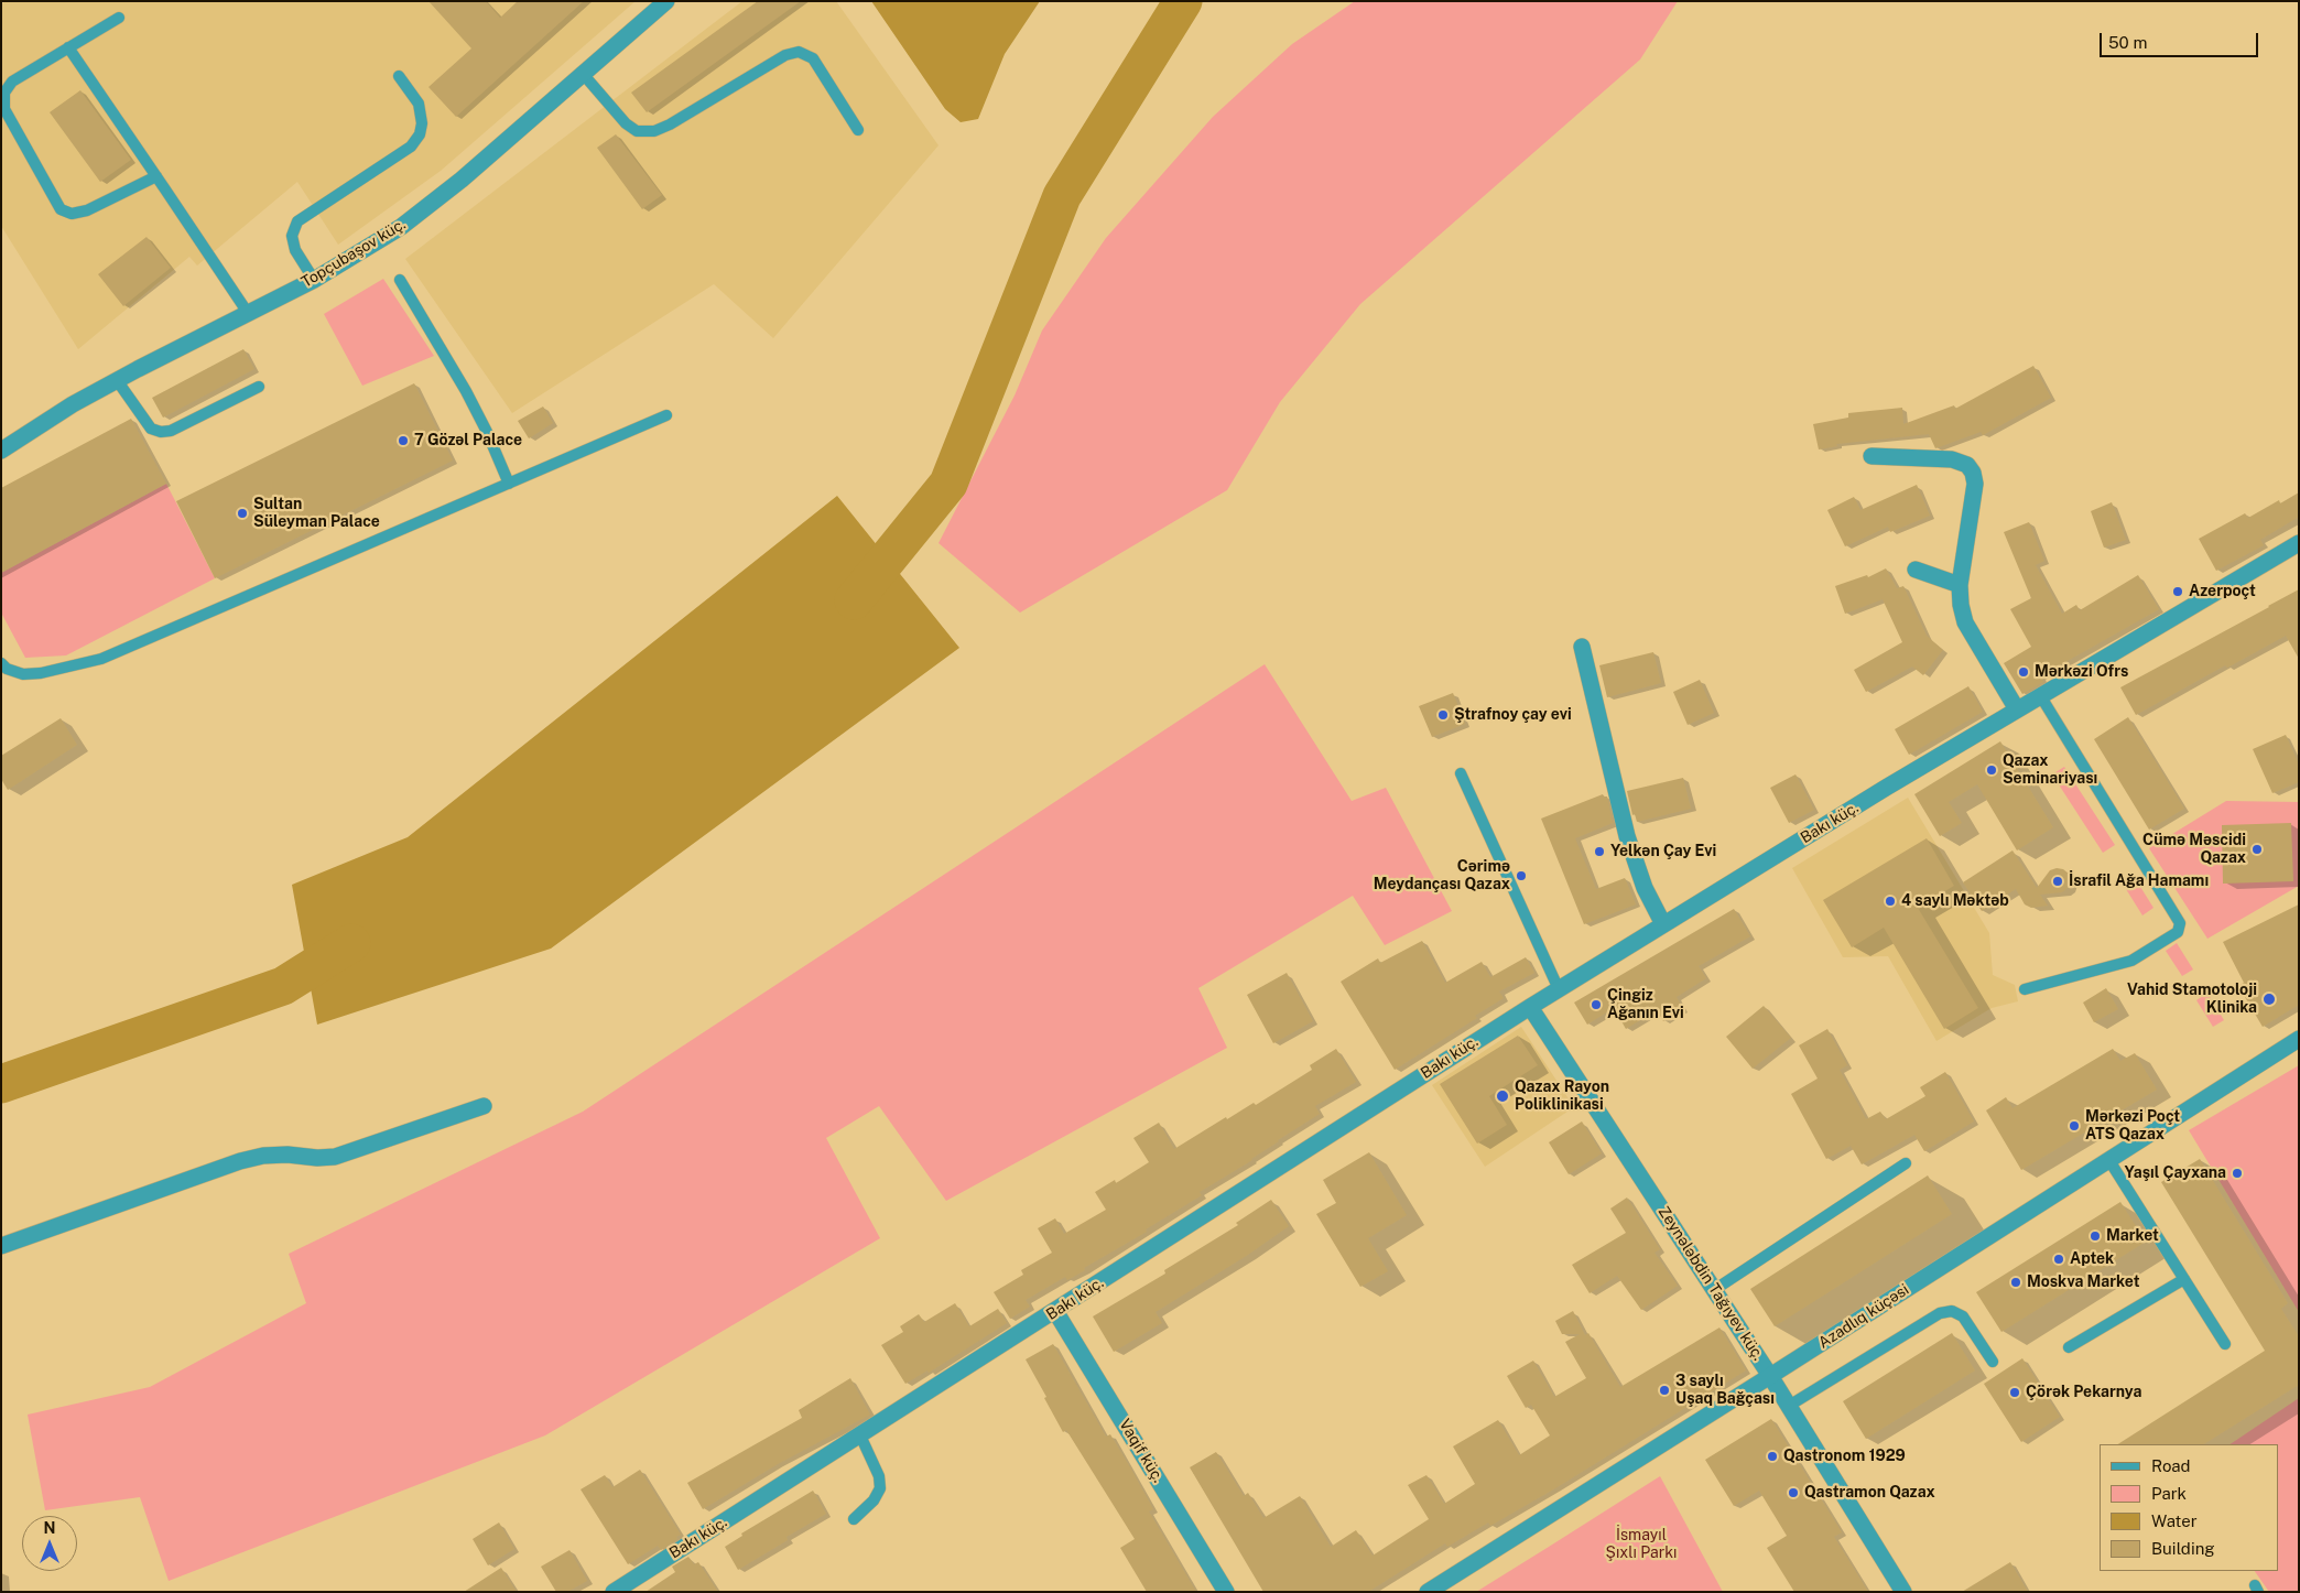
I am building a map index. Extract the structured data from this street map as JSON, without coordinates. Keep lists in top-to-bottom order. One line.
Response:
{"streets":{"street":["Topçubaşov küç.","Bakı küç.","Zeynələbdin Tağıyev küç.","Azadlıq küçəsi","Vaqif küç."]},"crossings":[["Bakı küç.","Zeynələbdin Tağıyev küç."],["Bakı küç.","Vaqif küç."],["Zeynələbdin Tağıyev küç.","Azadlıq küçəsi"]],"parks":["İsmayıl Şıxlı Parkı"],"places":["7 Gözəl Palace","Sultan Süleyman Palace","Azerpoçt","Mərkəzi Ofrs","Ştrafnoy çay evi","Qazax Seminariyası","Cümə Məscidi Qazax","Yelkən Çay Evi","Cərimə Meydançası Qazax","İsrafil Ağa Hamamı","4 saylı Məktəb","Vahid Stamotoloji Klinika","Çingiz Ağanın Evi","Qazax Rayon Poliklinikasi","Mərkəzi Poçt ATS Qazax","Yaşıl Çayxana","Market","Aptek","Moskva Market","3 saylı Uşaq Bağçası","Çörək Pekarnya","Qastronom 1929","Qastramon Qazax"],"legend":["Road","Park","Water","Building"],"scale_bar":"50 m","north":"top"}
